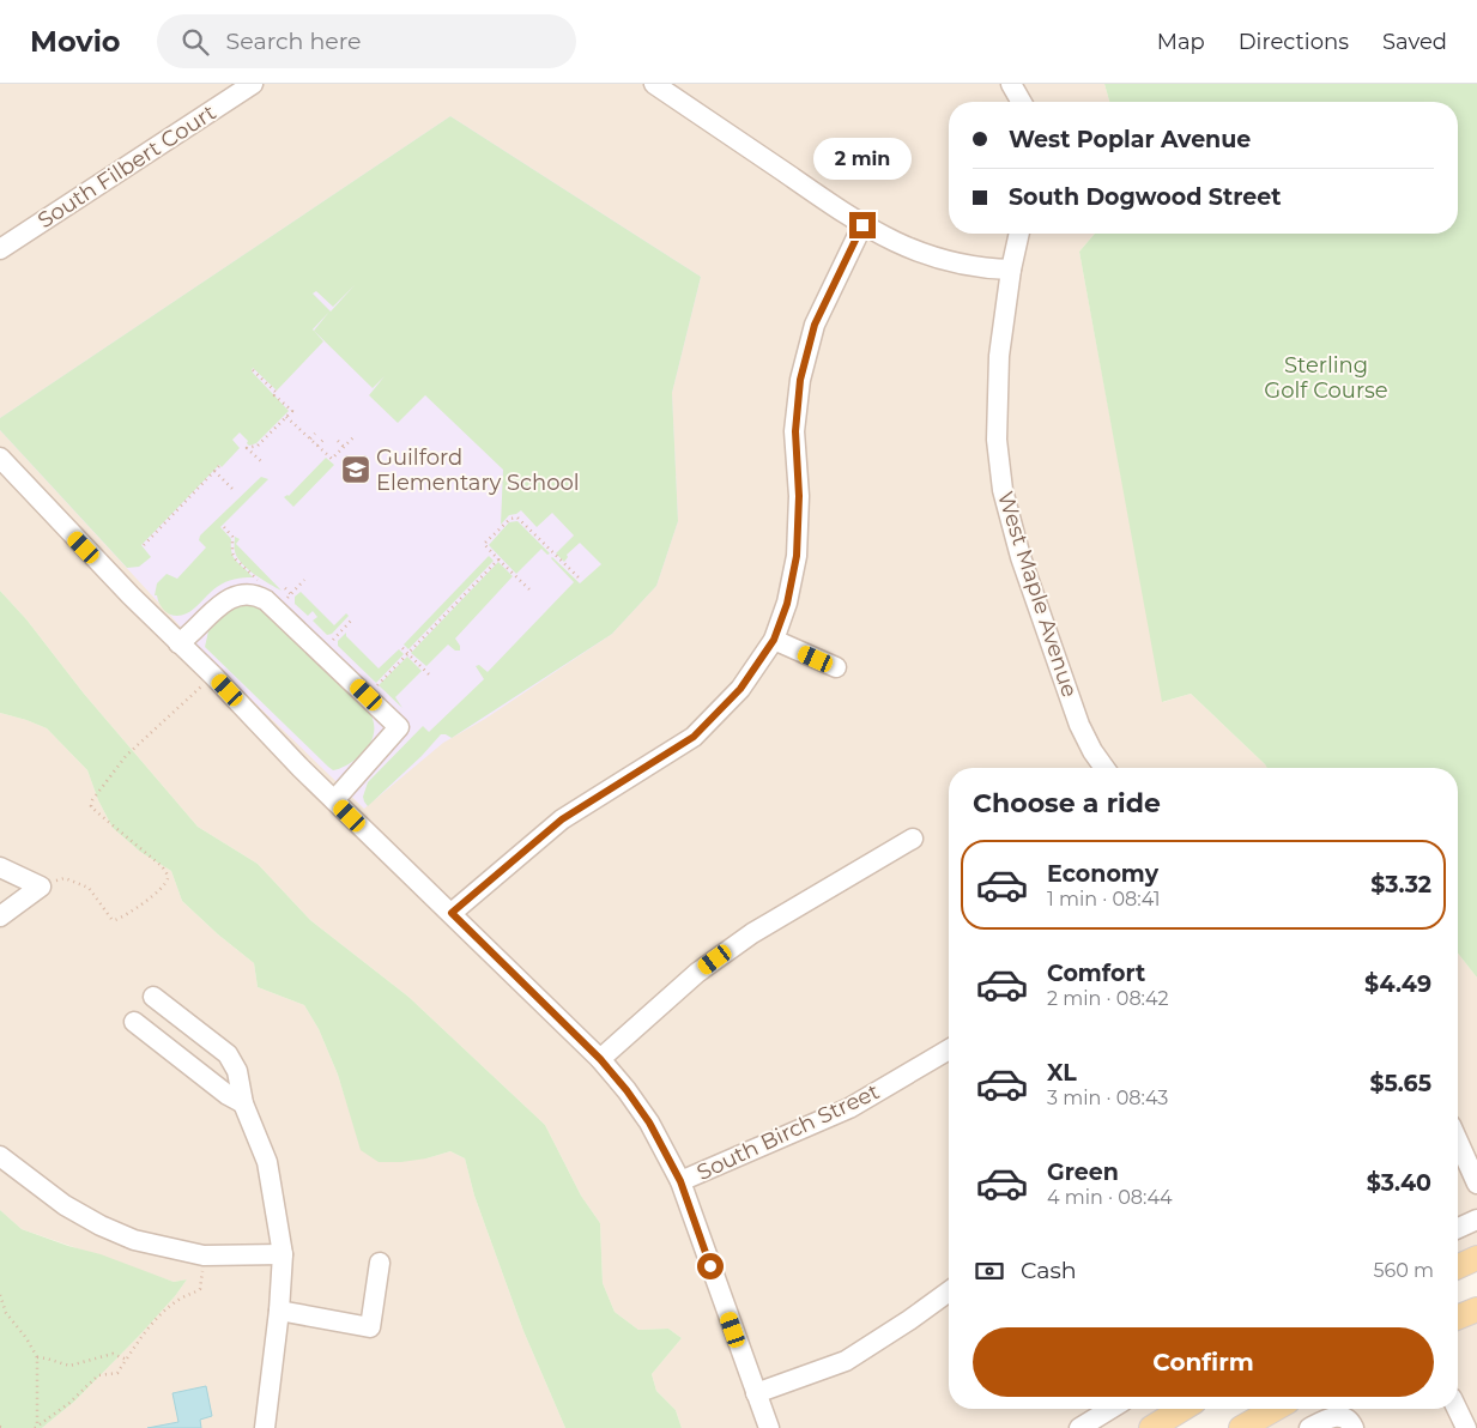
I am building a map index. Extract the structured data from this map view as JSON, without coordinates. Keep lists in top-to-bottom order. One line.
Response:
{"streets":{"street":["South Filbert Court","West Maple Avenue","South Birch Street"]},"parks":["Sterling Golf Course"],"places":{"school or university":["Guilford Elementary School"]},"page":{"header":"Movio","search":"Search here","nav":["Map","Directions","Saved"],"banner":["West Poplar Avenue","South Dogwood Street"],"bubble":"2 min","heading":"Choose a ride","list":[{"name":"Economy","note":"1 min · 08:41","value":"$3.32"},{"name":"Comfort","note":"2 min · 08:42","value":"$4.49"},{"name":"XL","note":"3 min · 08:43","value":"$5.65"},{"name":"Green","note":"4 min · 08:44","value":"$3.40"}],"pay":["Cash","560 m"],"buttons":"Confirm"}}
